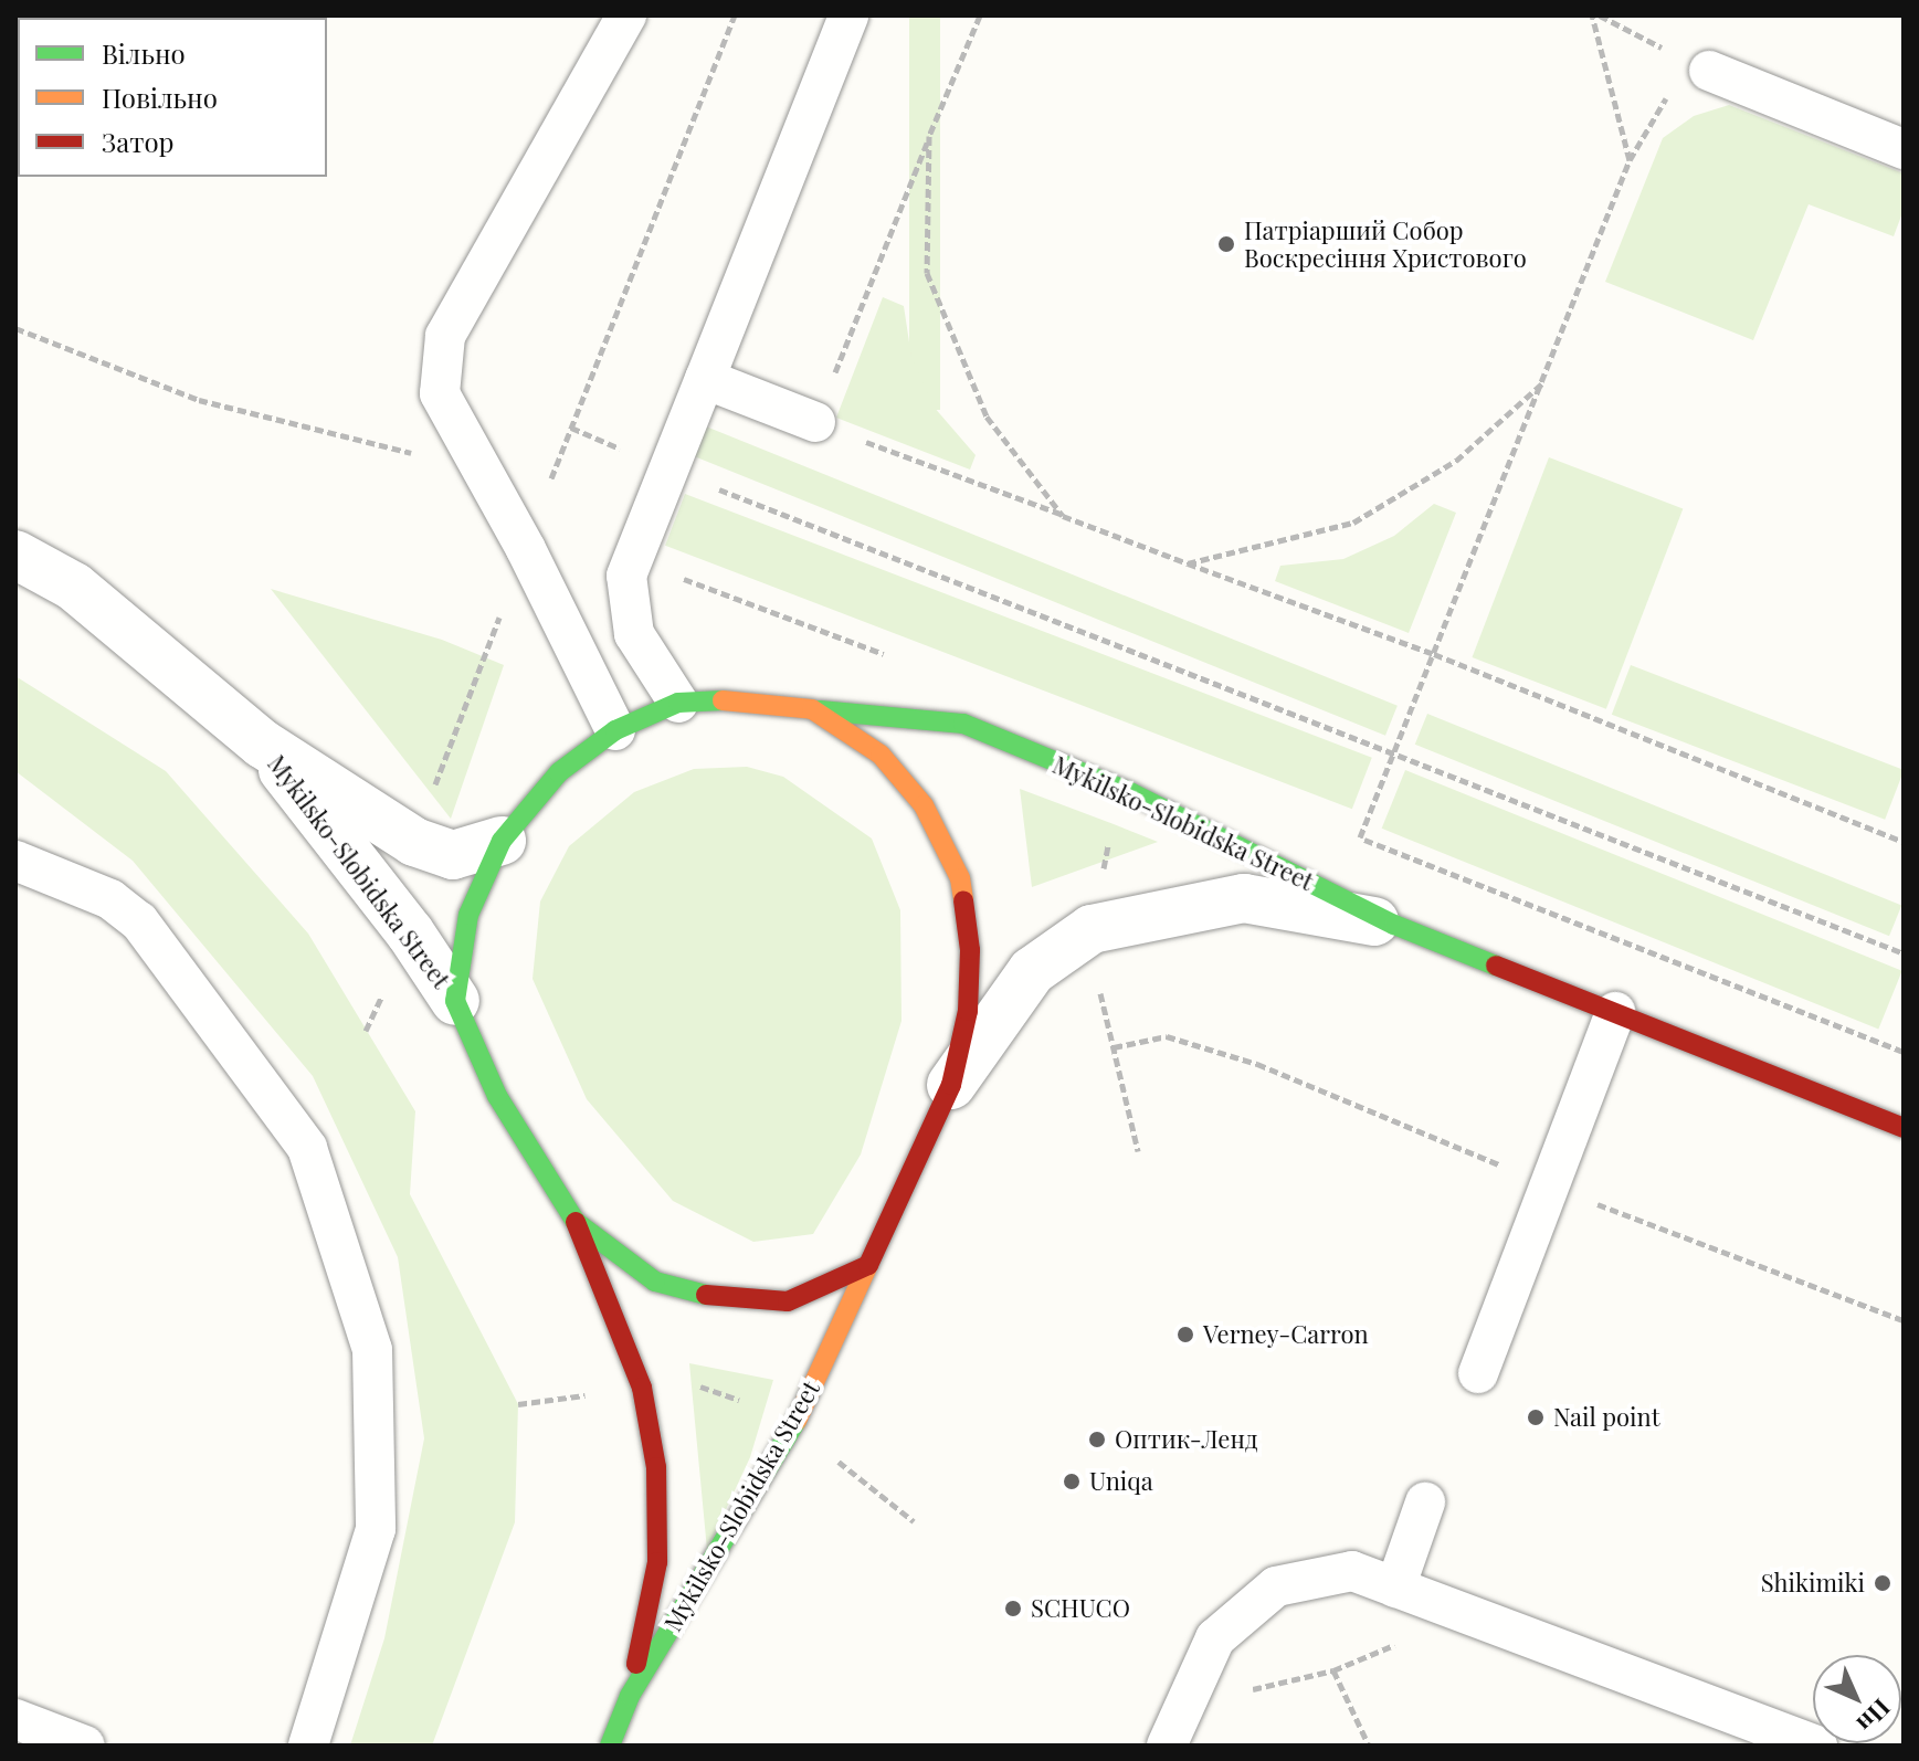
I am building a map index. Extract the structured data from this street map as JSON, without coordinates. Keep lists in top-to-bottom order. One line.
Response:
{"streets":{"street":["Mykilsko-Slobidska Street"]},"places":["Патріарший Собор Воскресіння Христового","Verney-Carron","Nail point","Оптик-Ленд","Uniqa","Shikimiki","SCHUCO"],"legend":["Вільно","Повільно","Затор"],"north":"bottom right"}
